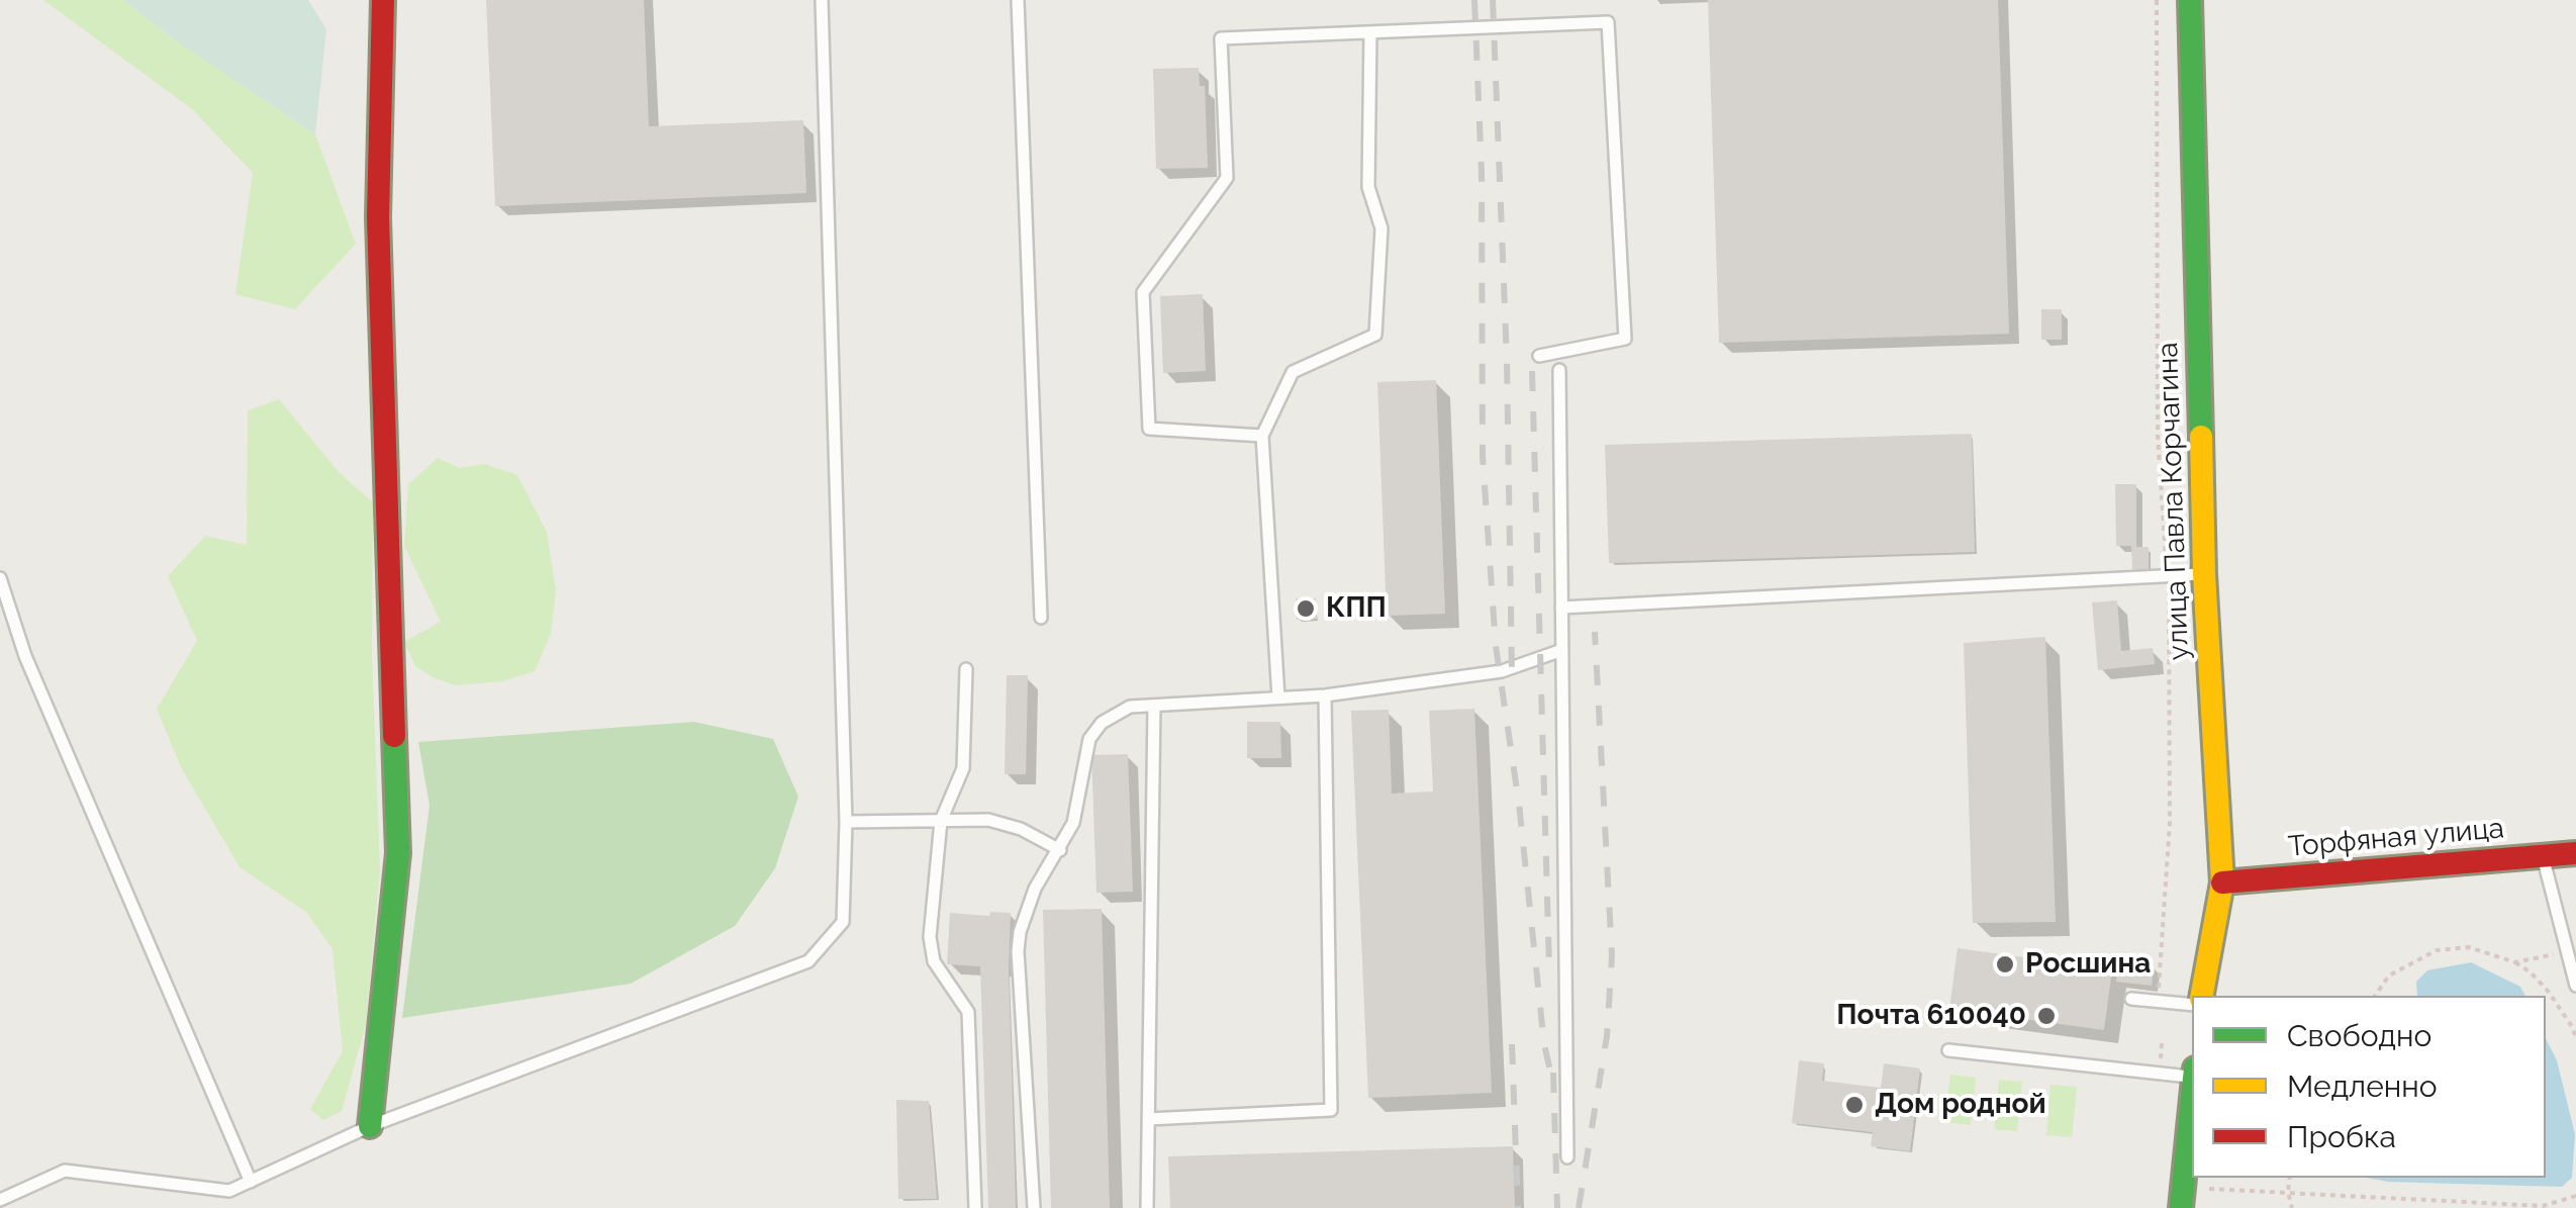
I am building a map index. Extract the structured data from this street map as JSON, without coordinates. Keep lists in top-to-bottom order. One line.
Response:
{"streets":{"street":["улица Павла Корчагина","Торфяная улица"]},"crossings":[["улица Павла Корчагина","Торфяная улица"]],"places":["КПП","Росшина","Почта 610040","Дом родной"],"legend":["Свободно","Медленно","Пробка"]}
